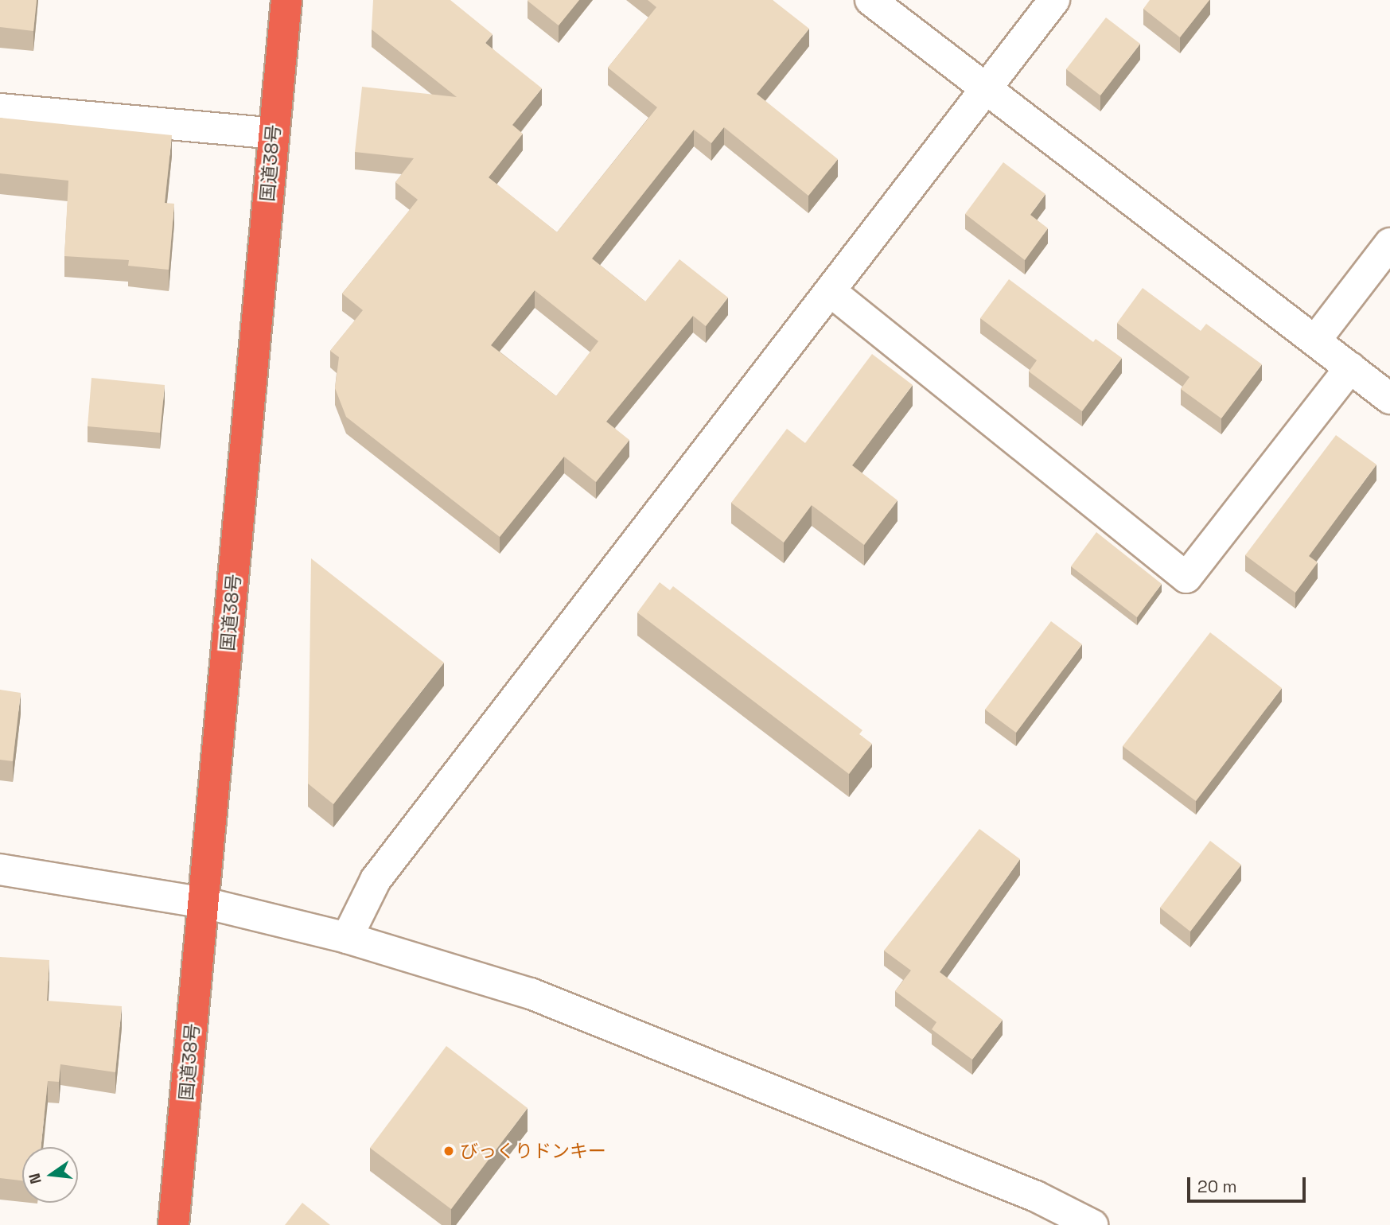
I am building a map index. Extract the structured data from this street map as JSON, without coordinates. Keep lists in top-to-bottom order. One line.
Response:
{"streets":{"highway":["国道38号"]},"places":["びっくりドンキー"],"scale_bar":"20 m","north":"left"}
